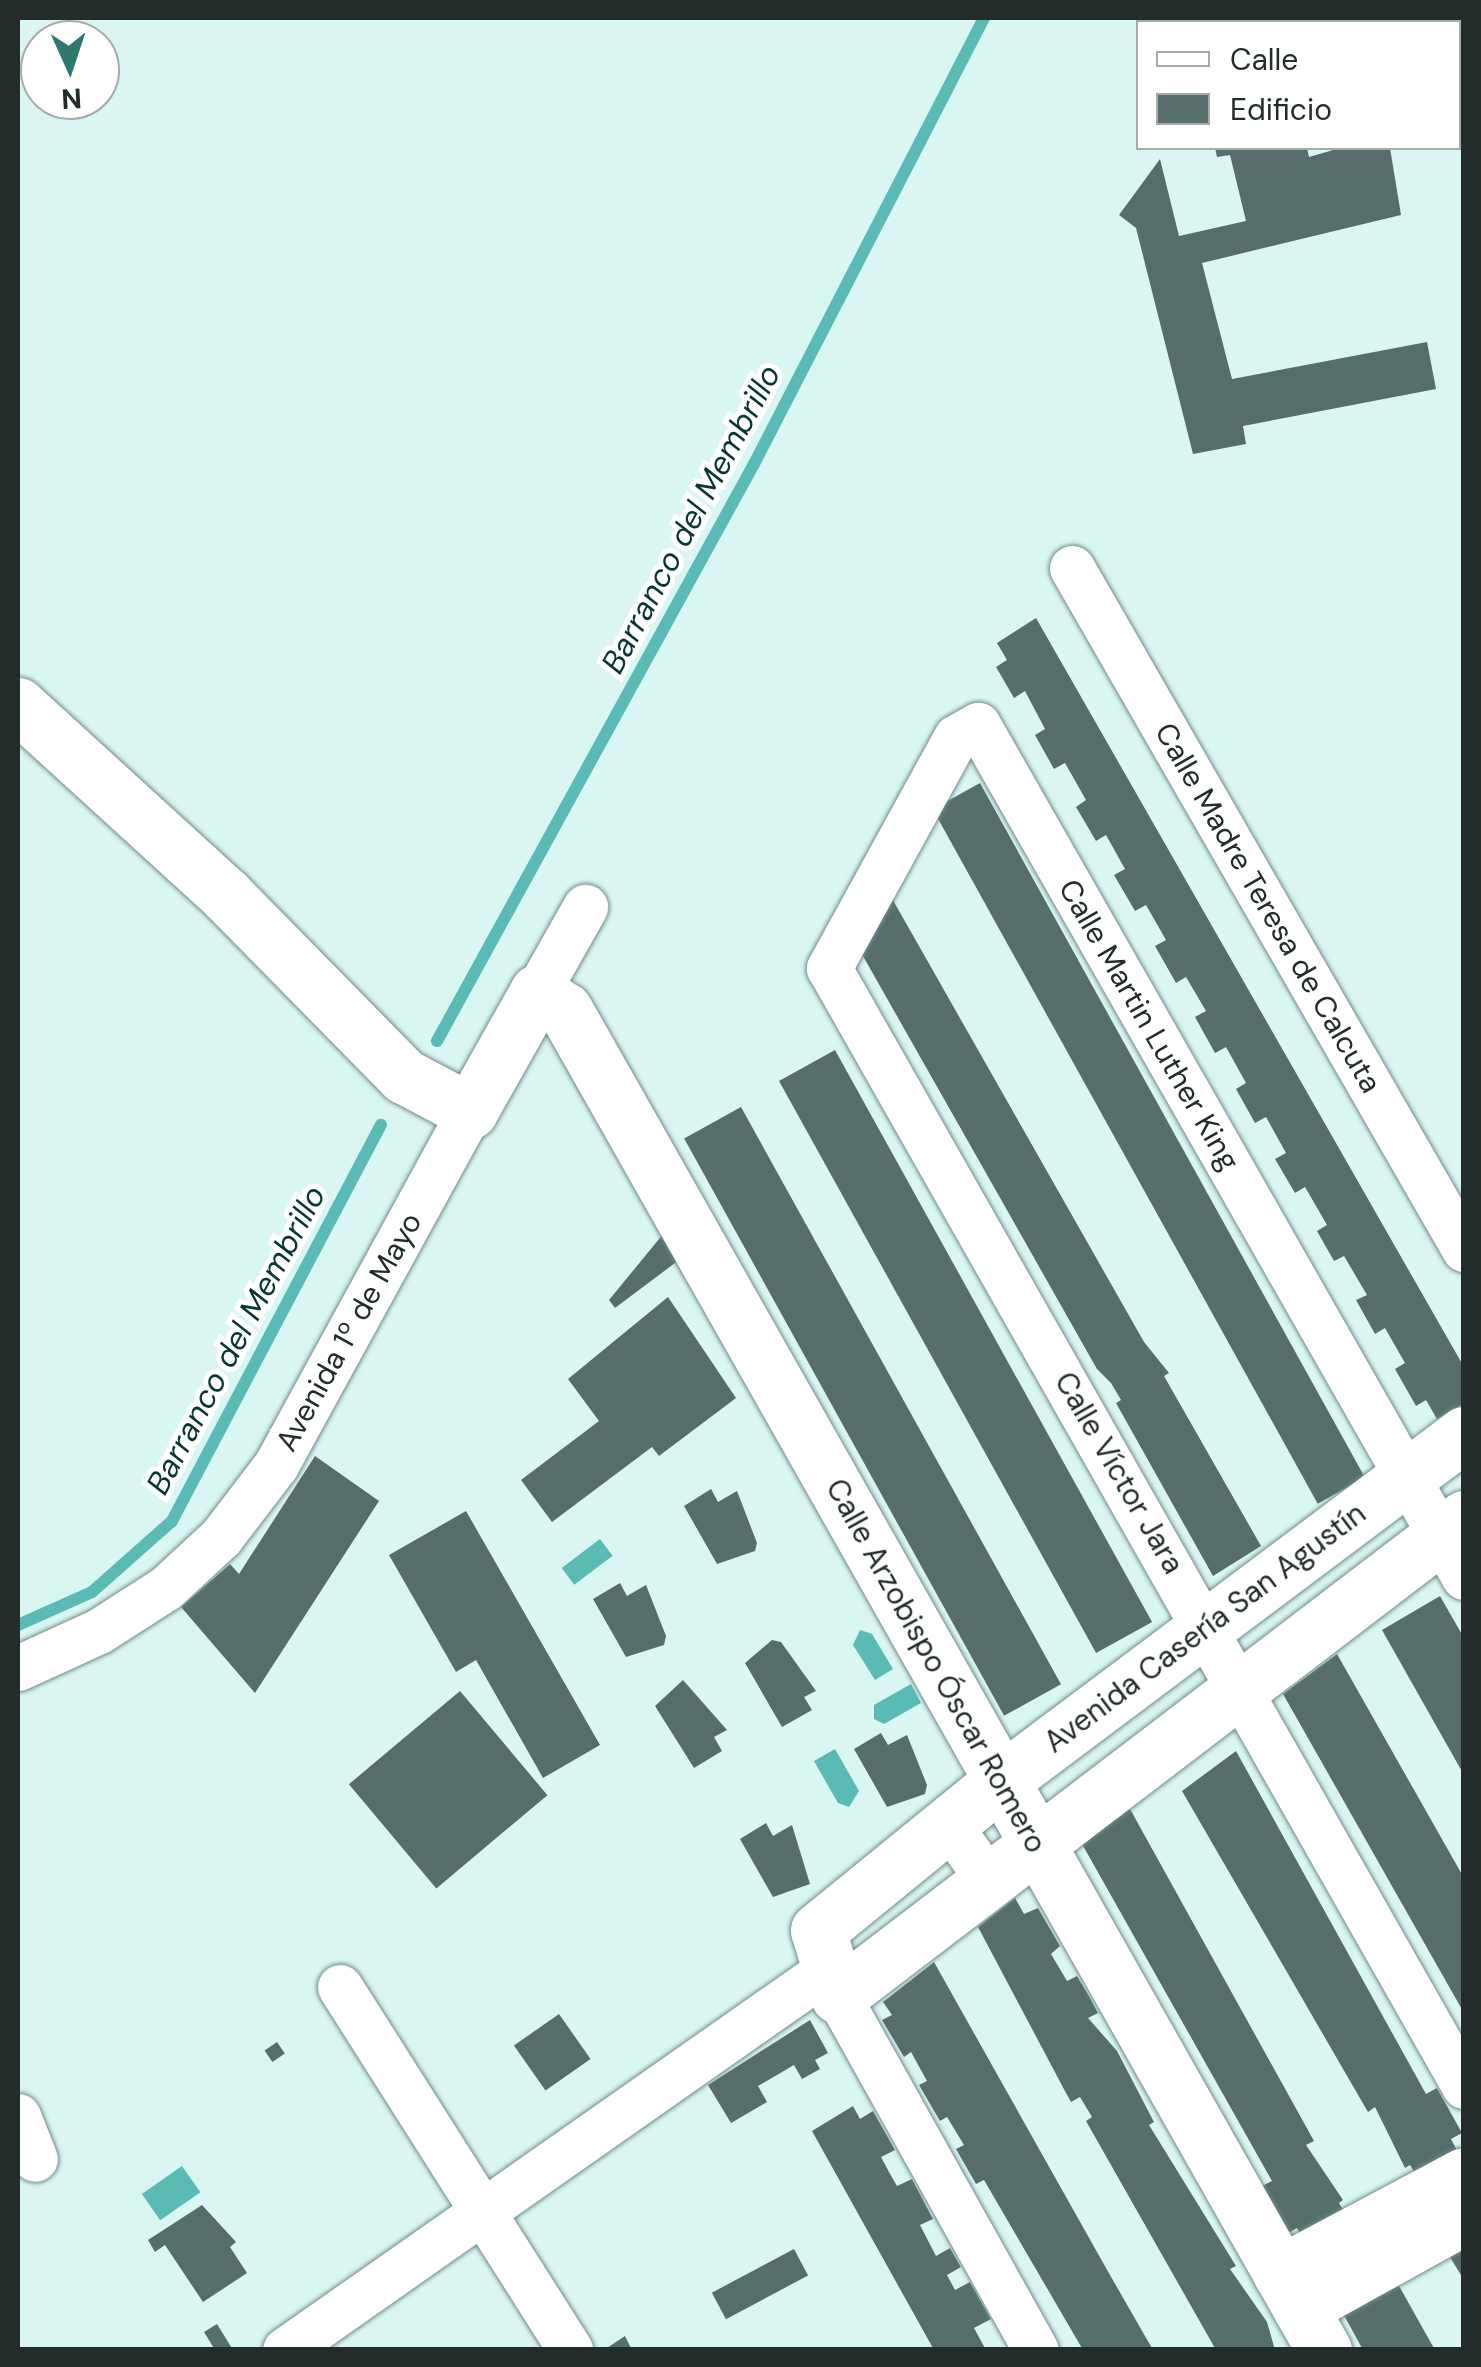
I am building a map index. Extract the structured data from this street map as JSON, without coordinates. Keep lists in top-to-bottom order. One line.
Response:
{"streets":{"street":["Calle Madre Teresa de Calcuta","Calle Martin Luther King","Avenida 1º de Mayo","Calle Víctor Jara","Avenida Casería San Agustín","Calle Arzobispo Óscar Romero"]},"crossings":[["Calle Martin Luther King","Calle Víctor Jara"],["Calle Martin Luther King","Avenida Casería San Agustín"],["Avenida 1º de Mayo","Calle Arzobispo Óscar Romero"],["Calle Víctor Jara","Avenida Casería San Agustín"],["Avenida Casería San Agustín","Calle Arzobispo Óscar Romero"]],"water":["Barranco del Membrillo"],"legend":["Calle","Edificio"],"north":"bottom"}
